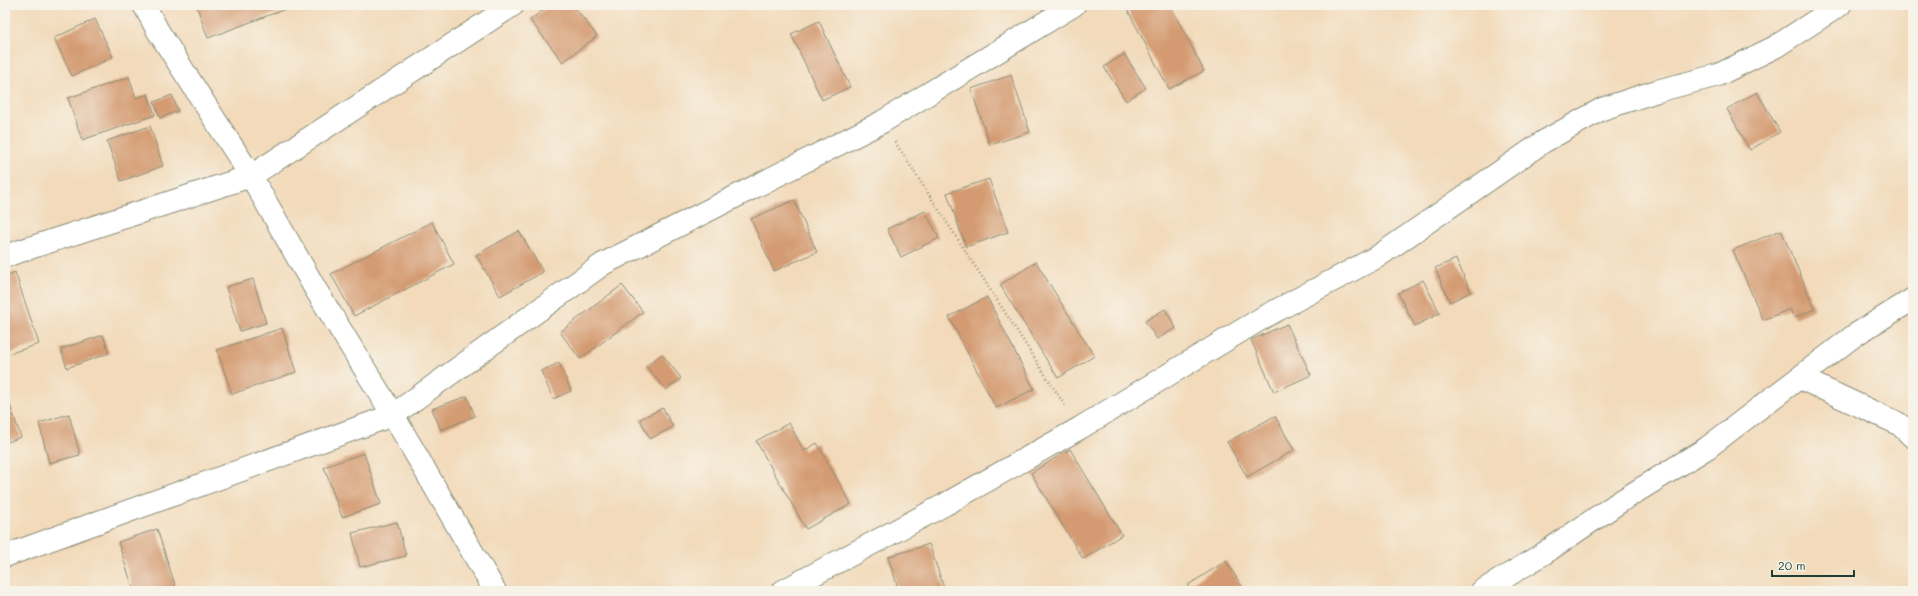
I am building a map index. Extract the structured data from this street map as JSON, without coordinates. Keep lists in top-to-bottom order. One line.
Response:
{"scale_bar":"20 m"}
